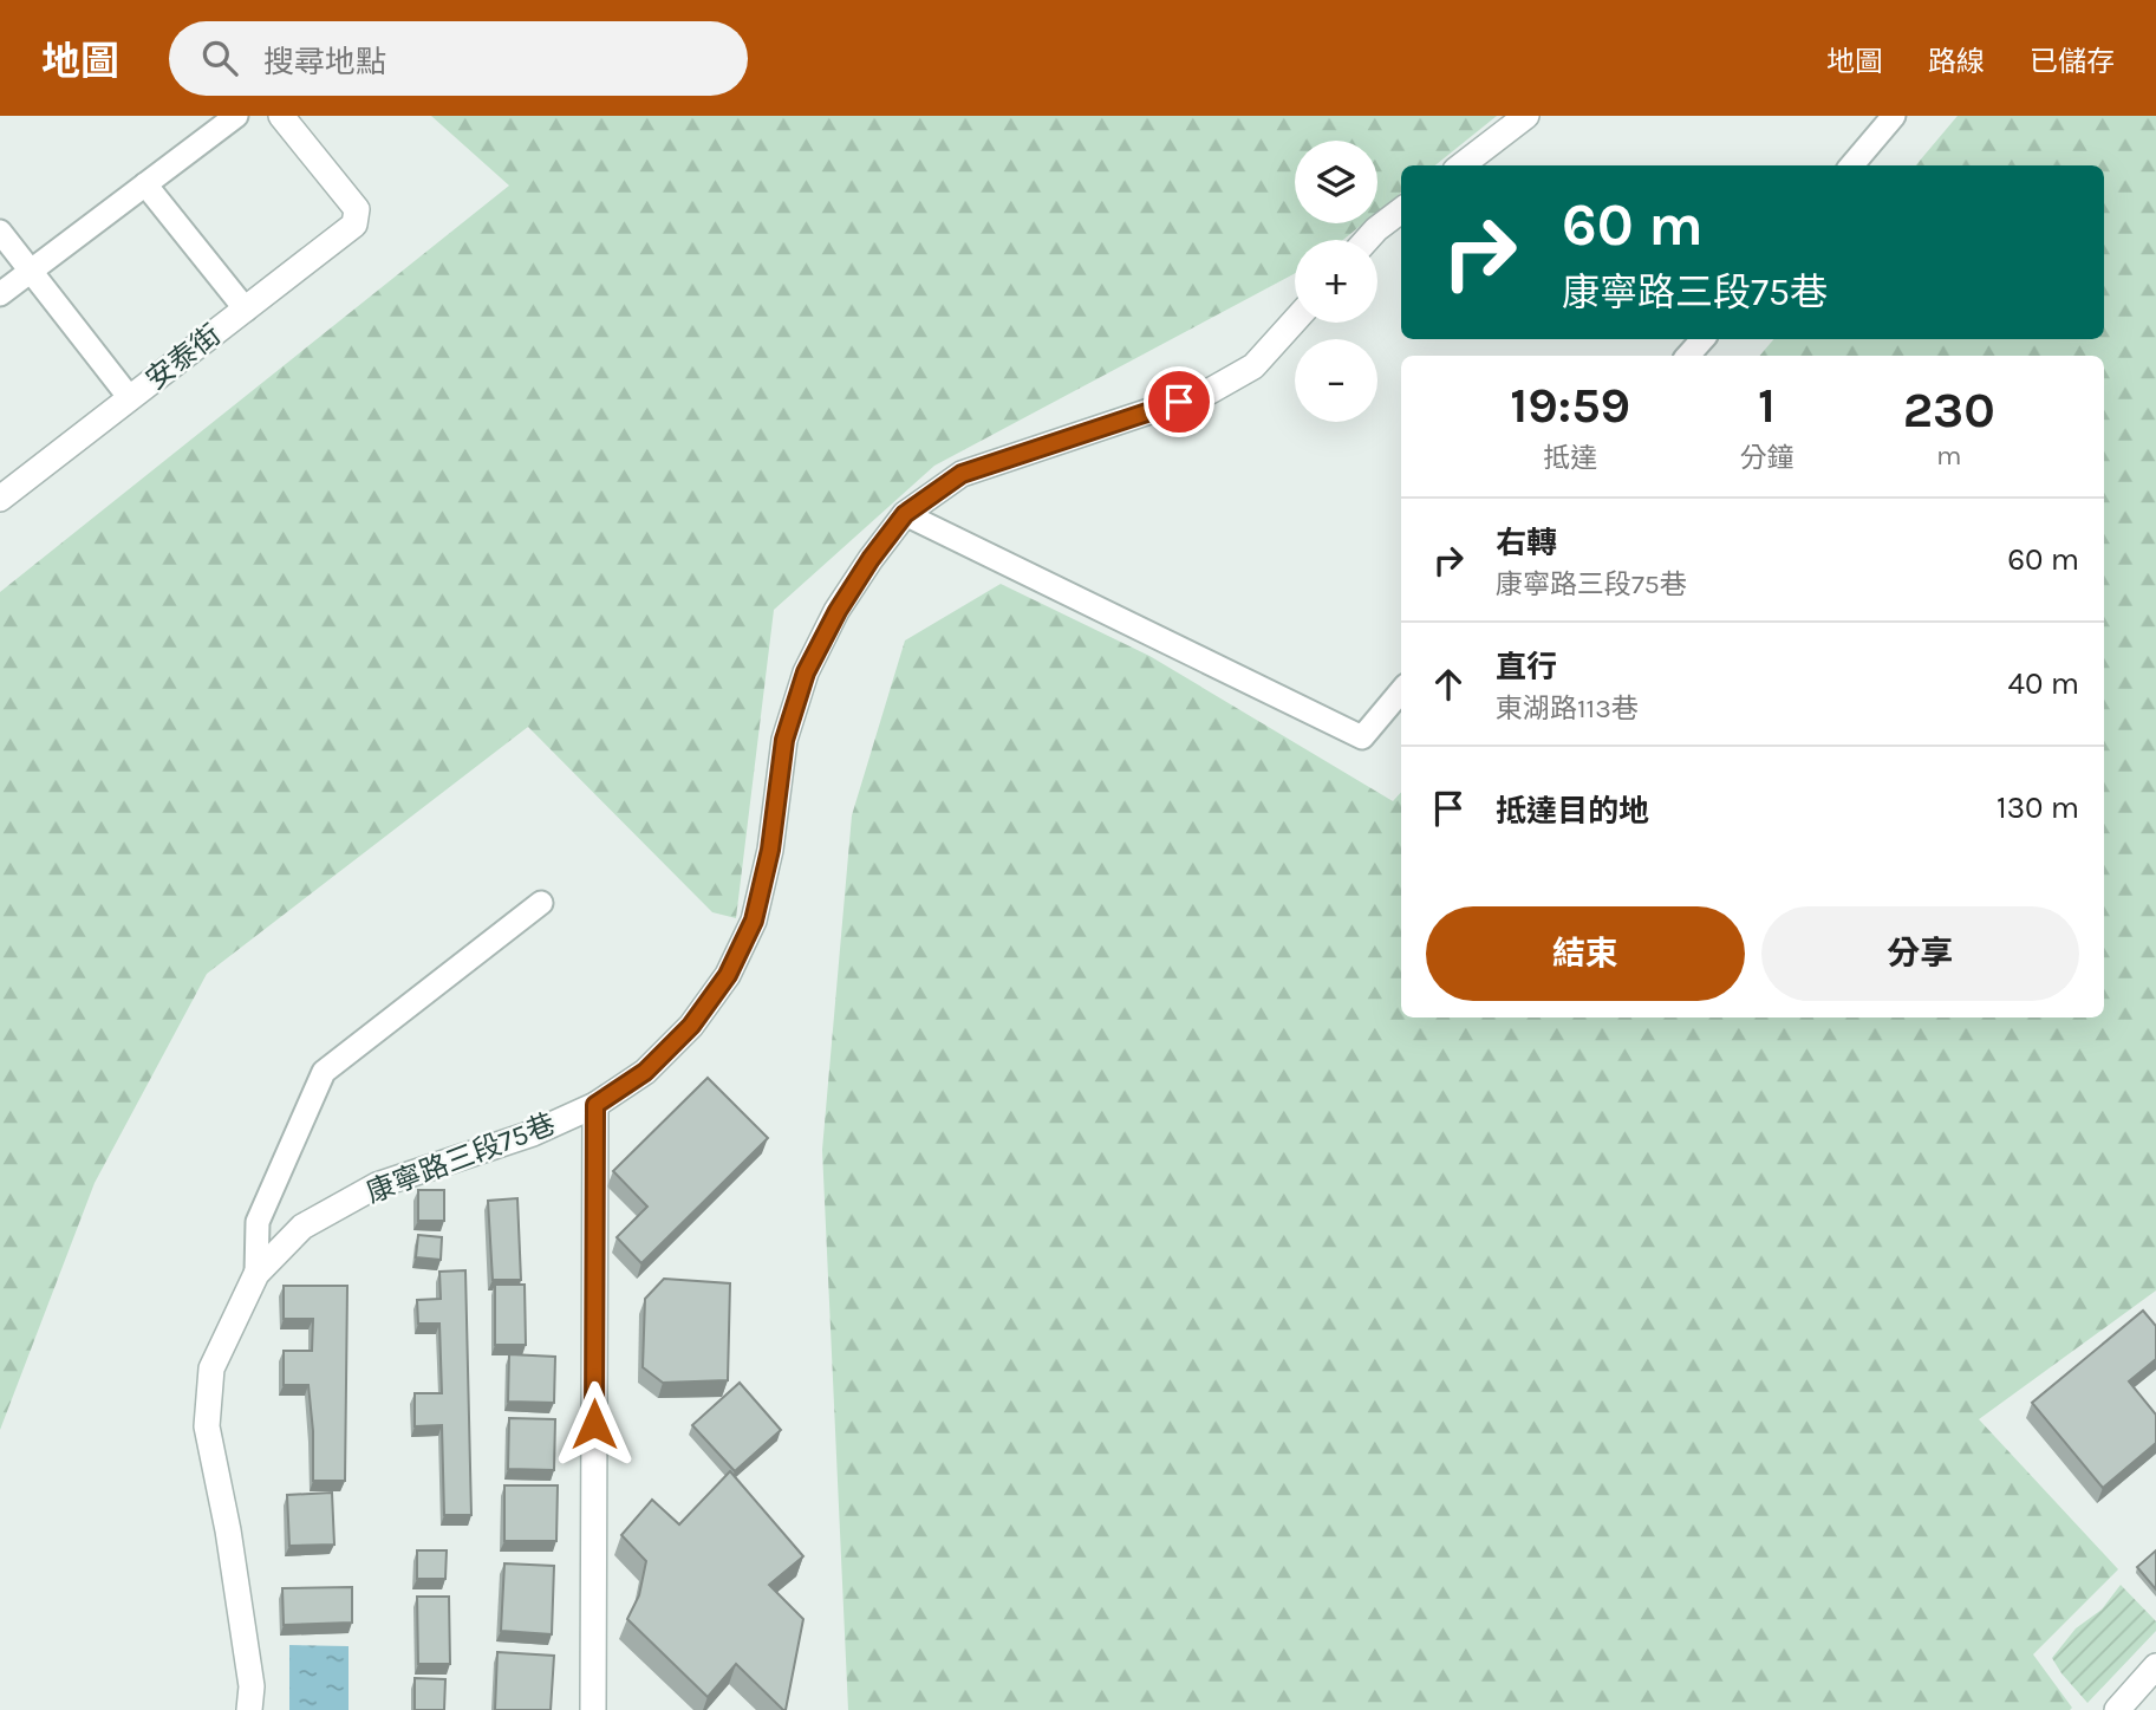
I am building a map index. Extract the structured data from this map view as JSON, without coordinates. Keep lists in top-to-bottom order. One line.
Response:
{"streets":{"street":["安泰街","康寧路三段75巷"]},"page":{"header":"地圖","search":"搜尋地點","nav":["地圖","路線","已儲存"],"map_buttons":["+","−"],"turn":["60 m","康寧路三段75巷"],"eta":["19:59","抵達","1","分鐘","230","m"],"list":[{"name":"右轉","note":"康寧路三段75巷","value":"60 m"},{"name":"直行","note":"東湖路113巷","value":"40 m"},{"name":"抵達目的地","value":"130 m"}],"buttons":["結束","分享"]}}
